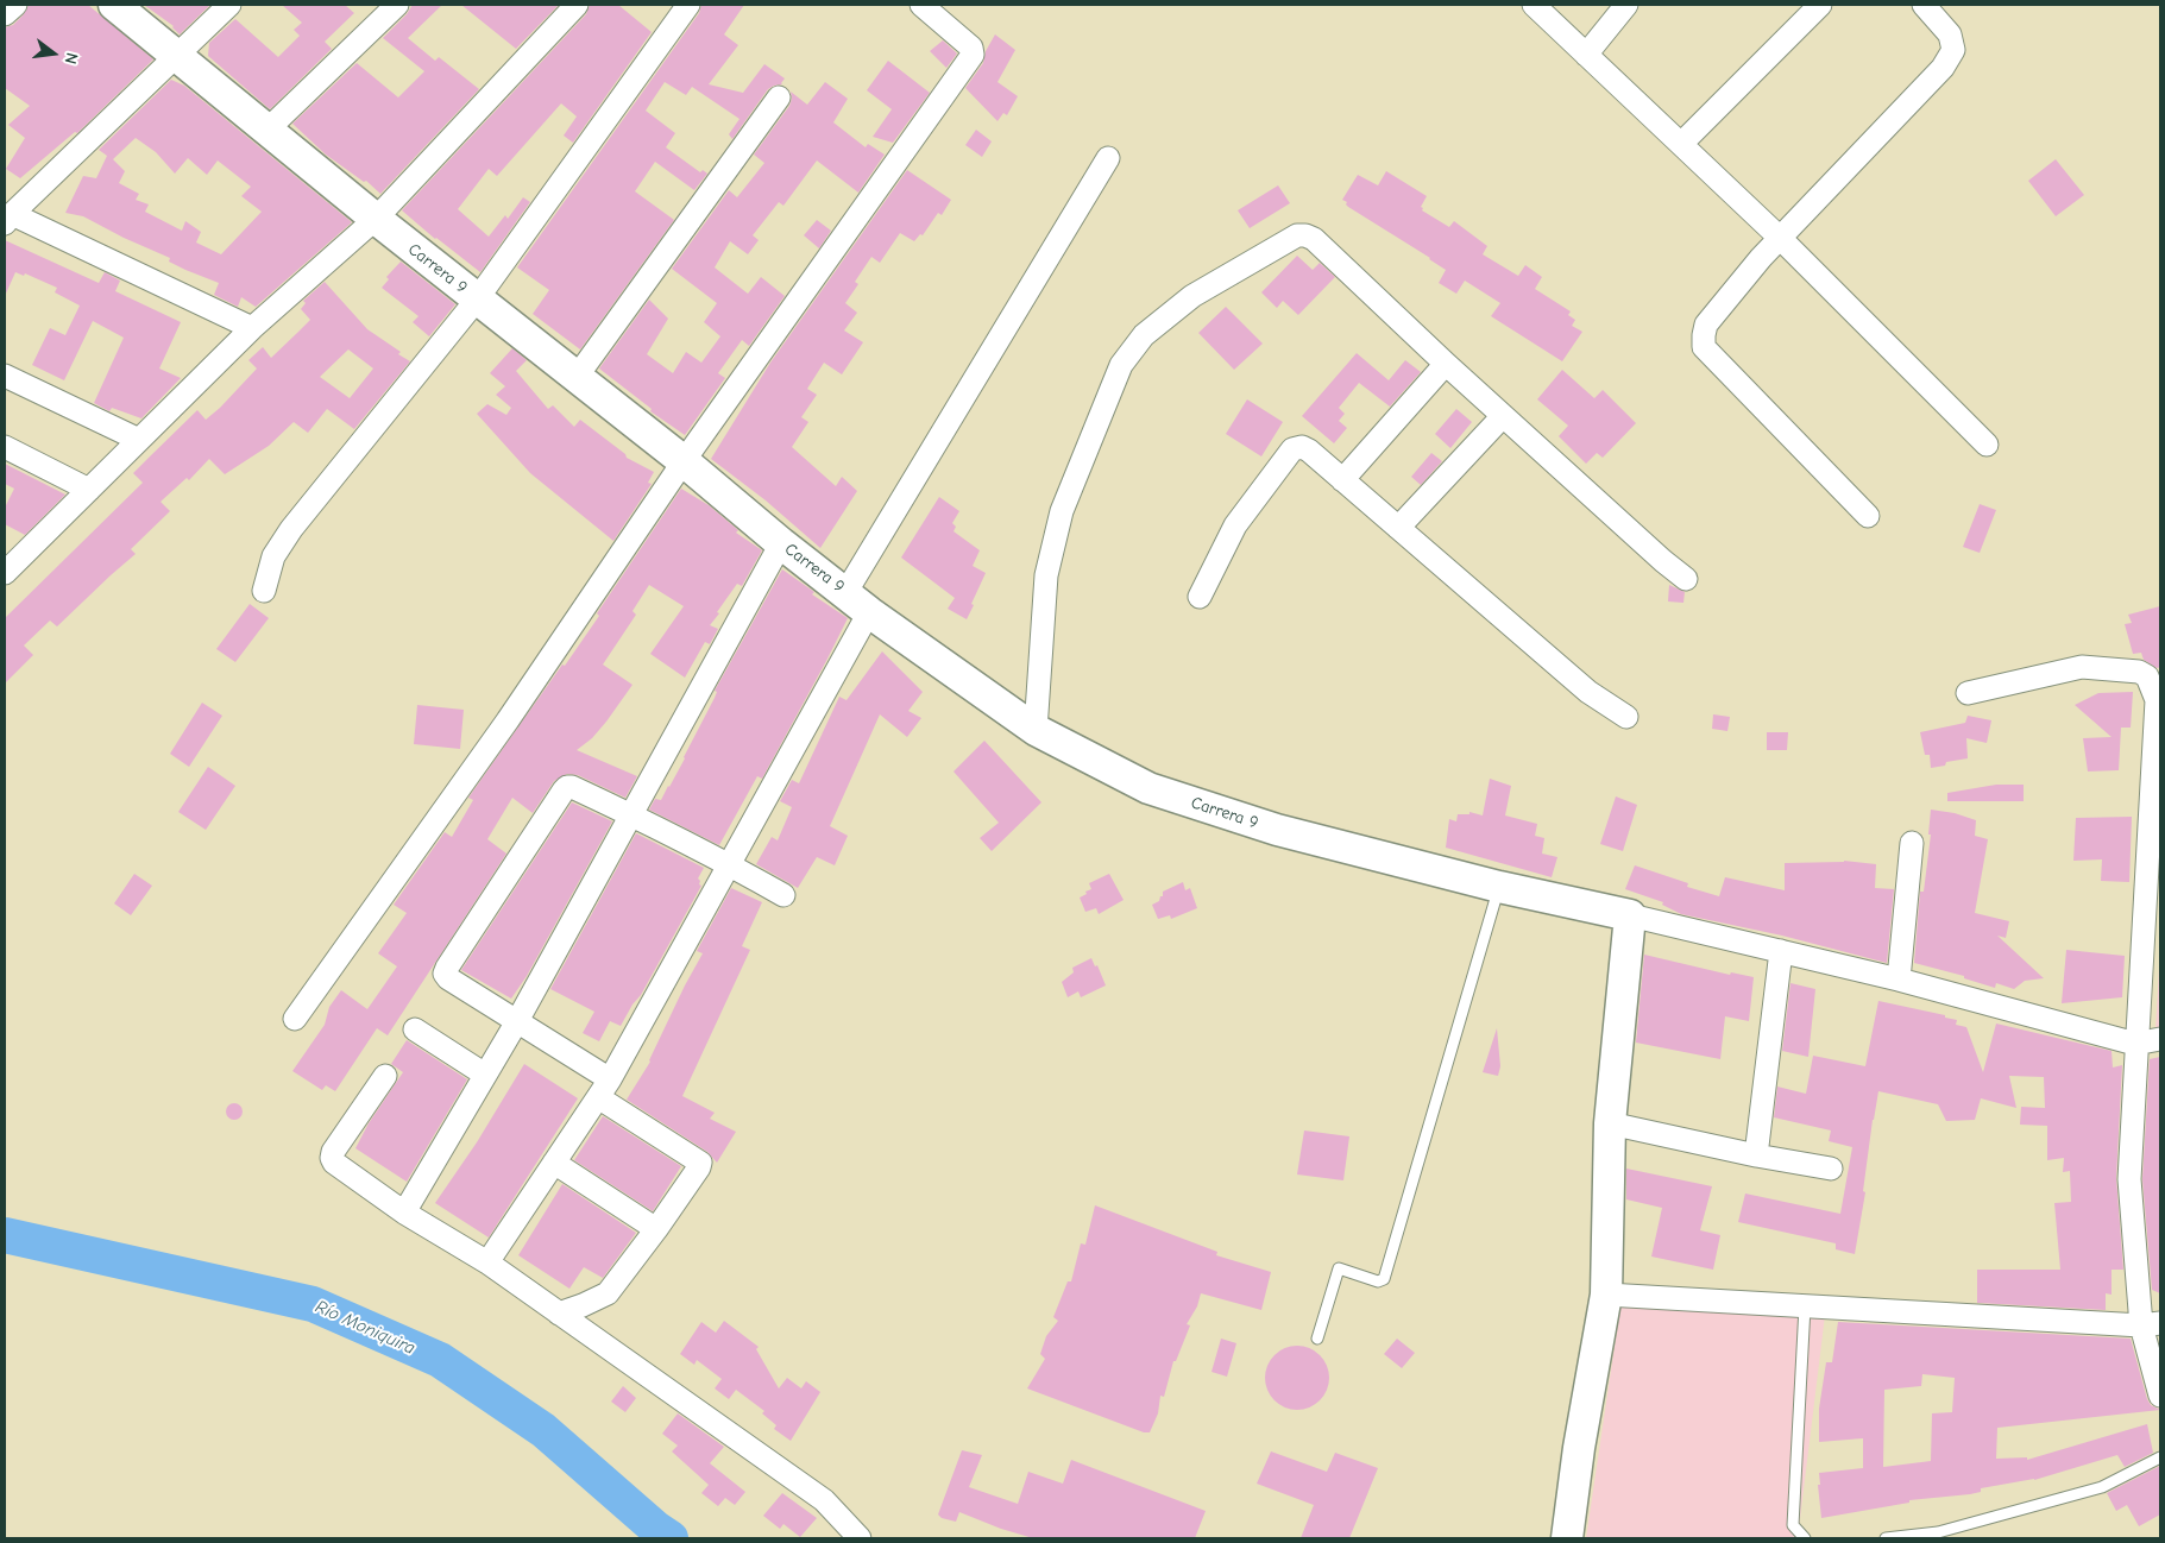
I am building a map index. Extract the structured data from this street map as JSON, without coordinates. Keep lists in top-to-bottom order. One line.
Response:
{"streets":{"main road":["Carrera 9"]},"water":["Río Moniquira"],"north":"right"}
